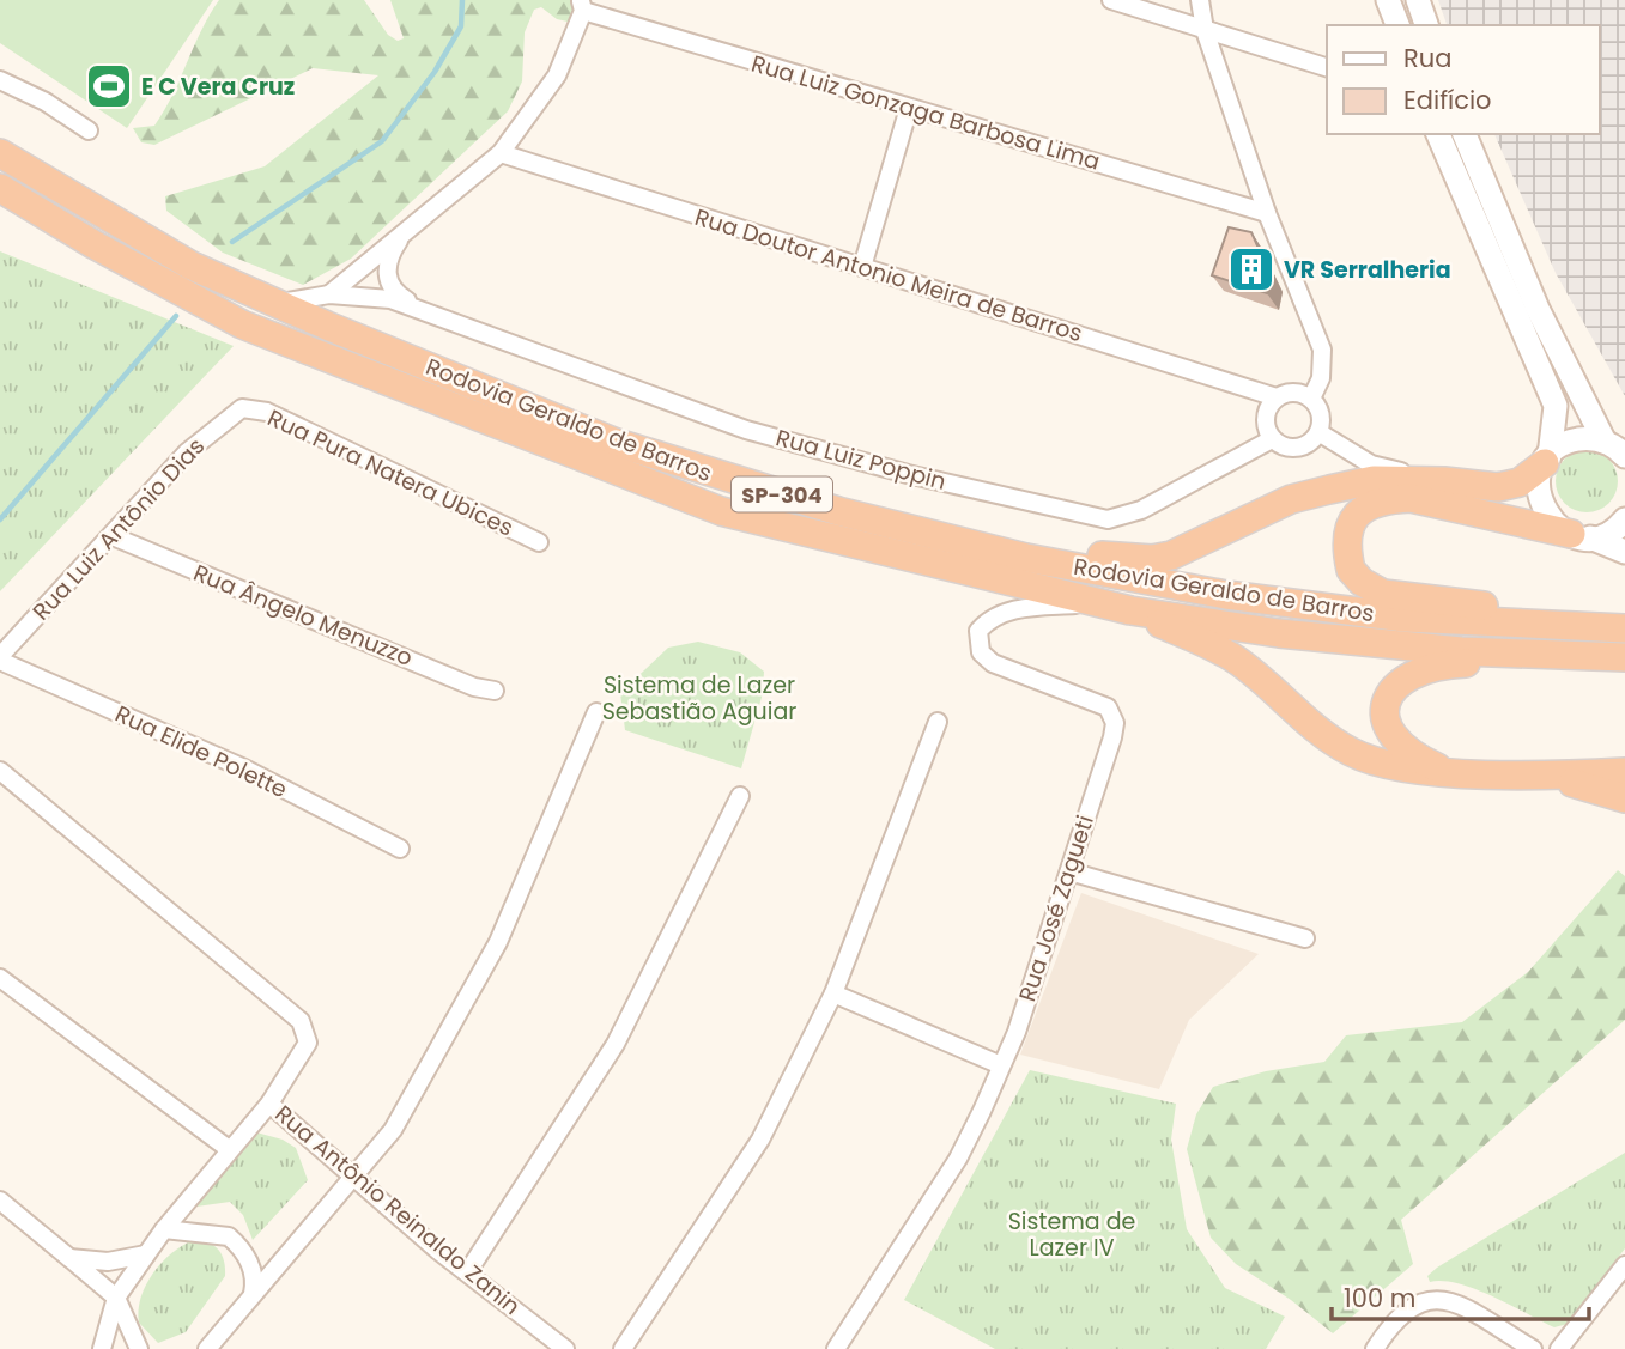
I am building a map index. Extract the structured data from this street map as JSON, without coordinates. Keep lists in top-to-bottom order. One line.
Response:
{"streets":{"highway":["Rodovia Geraldo de Barros","SP-304"],"street":["Rua Luiz Gonzaga Barbosa Lima","Rua Doutor Antonio Meira de Barros","Rua Luiz Poppin","Rua Pura Natera Ubices","Rua Luiz Antônio Dias","Rua Ângelo Menuzzo","Rua Elide Polette","Rua José Zagueti","Rua Antônio Reinaldo Zanin"]},"crossings":[["Rua Doutor Antonio Meira de Barros","Rua Luiz Poppin"],["Rodovia Geraldo de Barros","Rua Luiz Poppin"],["Rodovia Geraldo de Barros","Rua José Zagueti"],["Rua Pura Natera Ubices","Rua Luiz Antônio Dias"],["Rua Luiz Antônio Dias","Rua Ângelo Menuzzo"],["Rua Luiz Antônio Dias","Rua Elide Polette"]],"parks":["Sistema de Lazer Sebastião Aguiar","Sistema de Lazer IV"],"places":{"sports":["E C Vera Cruz"],"building":["VR Serralheria"]},"legend":["Rua","Edifício"],"scale_bar":"100 m"}
